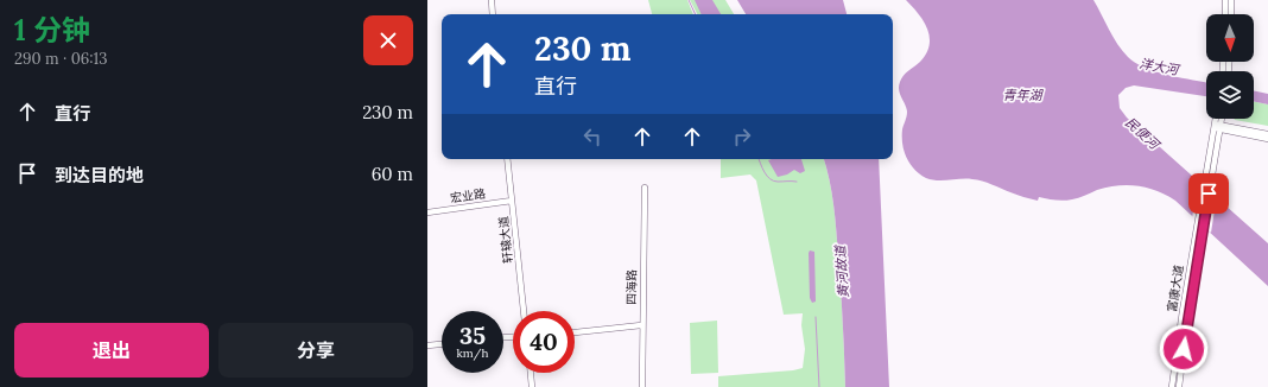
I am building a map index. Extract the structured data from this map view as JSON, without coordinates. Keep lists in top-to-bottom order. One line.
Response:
{"streets":{"street":["宏业路","轩辕大道","四海路","富康大道"]},"crossings":[["宏业路","轩辕大道"]],"water":["洋大河","青年湖","民便河","黄河故道"],"north":"bottom","page":{"heading":["1 分钟","290 m · 06:13"],"turn":["230 m","直行"],"list":[{"name":"直行","value":"230 m"},{"name":"到达目的地","value":"60 m"}],"speed":"35 km/h","limit":"40","buttons":["退出","分享"]}}
